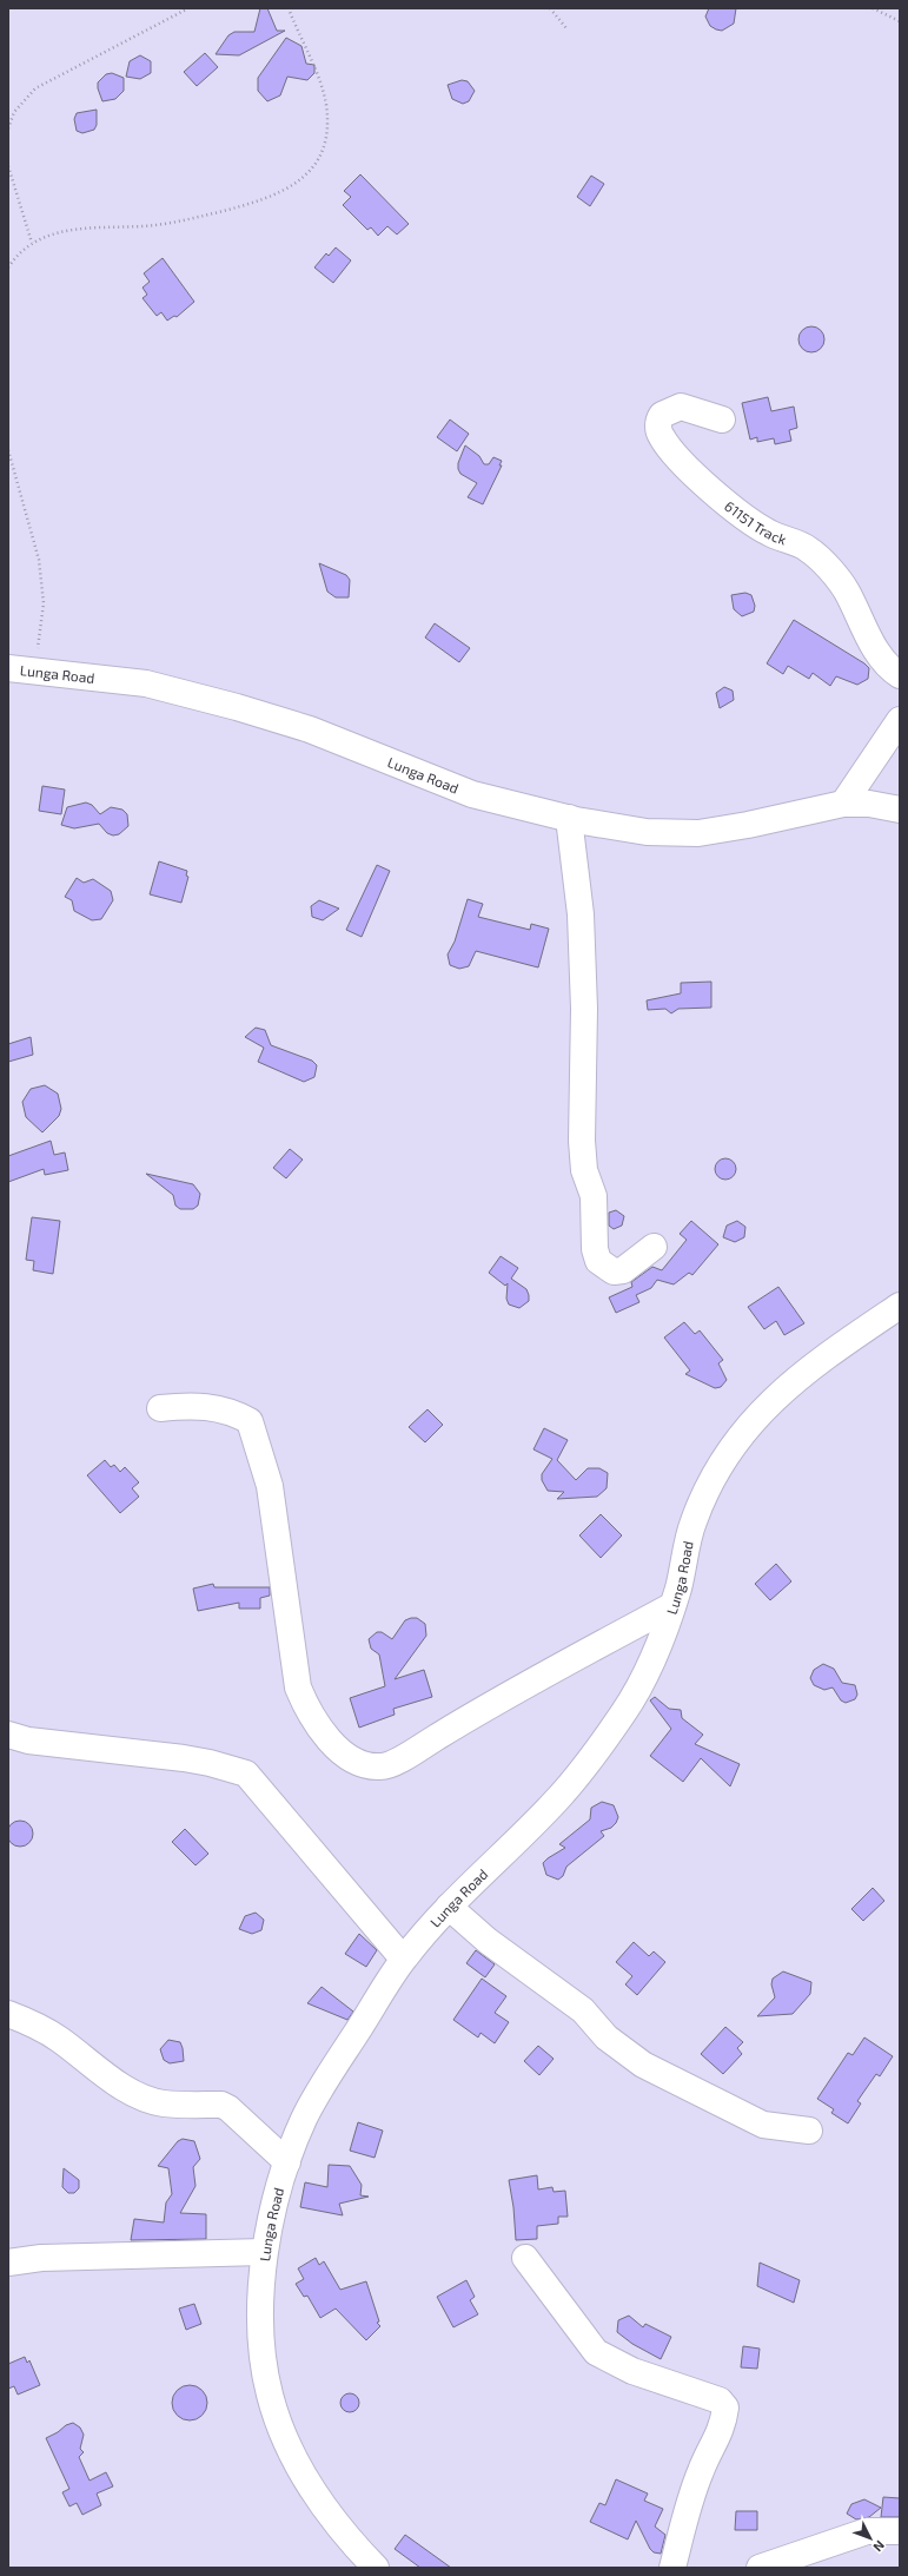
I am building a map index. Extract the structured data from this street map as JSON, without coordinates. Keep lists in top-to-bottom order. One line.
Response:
{"streets":{"street":["61151 Track","Lunga Road"]},"north":"bottom right"}
